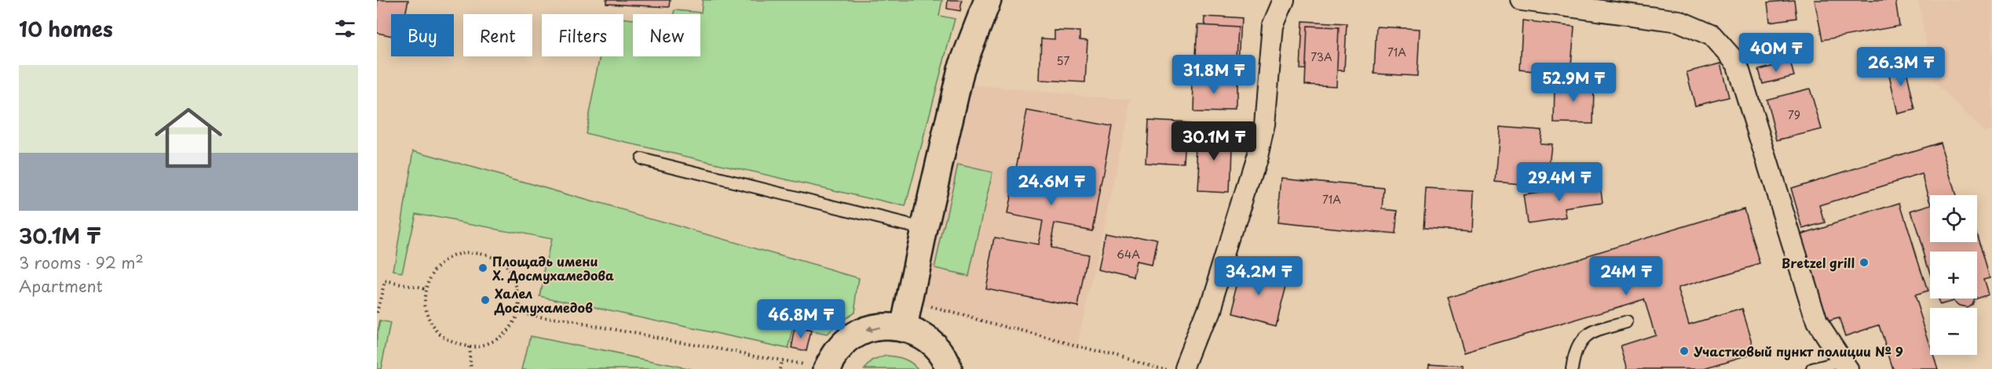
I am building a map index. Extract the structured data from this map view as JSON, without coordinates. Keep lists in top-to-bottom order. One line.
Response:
{"places":["Bretzel grill","Площадь имени Х. Досмухамедова","Халел Досмухамедов","Участковый пункт полиции № 9"],"house_numbers":["71А","73А","57","79","71А","64А"],"page":{"heading":"10 homes","chip":["Buy","Rent","Filters","New"],"price":["40M ₸","26.3M ₸","31.8M ₸","52.9M ₸","30.1M ₸","29.4M ₸","24.6M ₸","34.2M ₸","24M ₸","46.8M ₸"],"list":[{"name":"30.1M ₸","note":"3 rooms · 92 m² · Apartment"}],"map_buttons":["+","−"]}}
